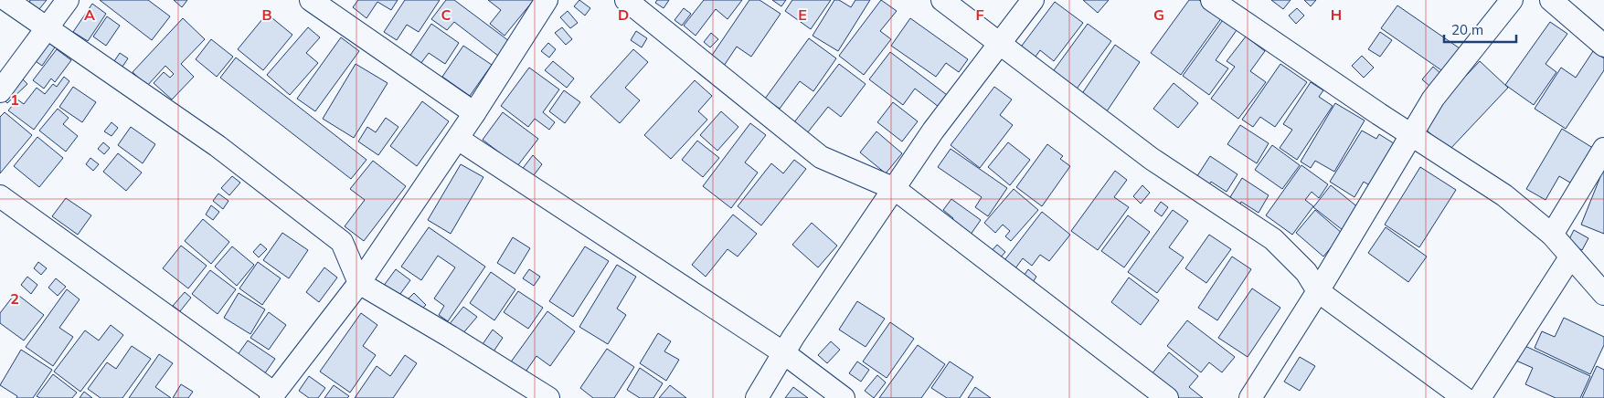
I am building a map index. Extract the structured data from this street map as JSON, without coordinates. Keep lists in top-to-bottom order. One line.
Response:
{"scale_bar":"20 m","grid":{"columns":["A","B","C","D","E","F","G","H"],"rows":["1","2"]}}
